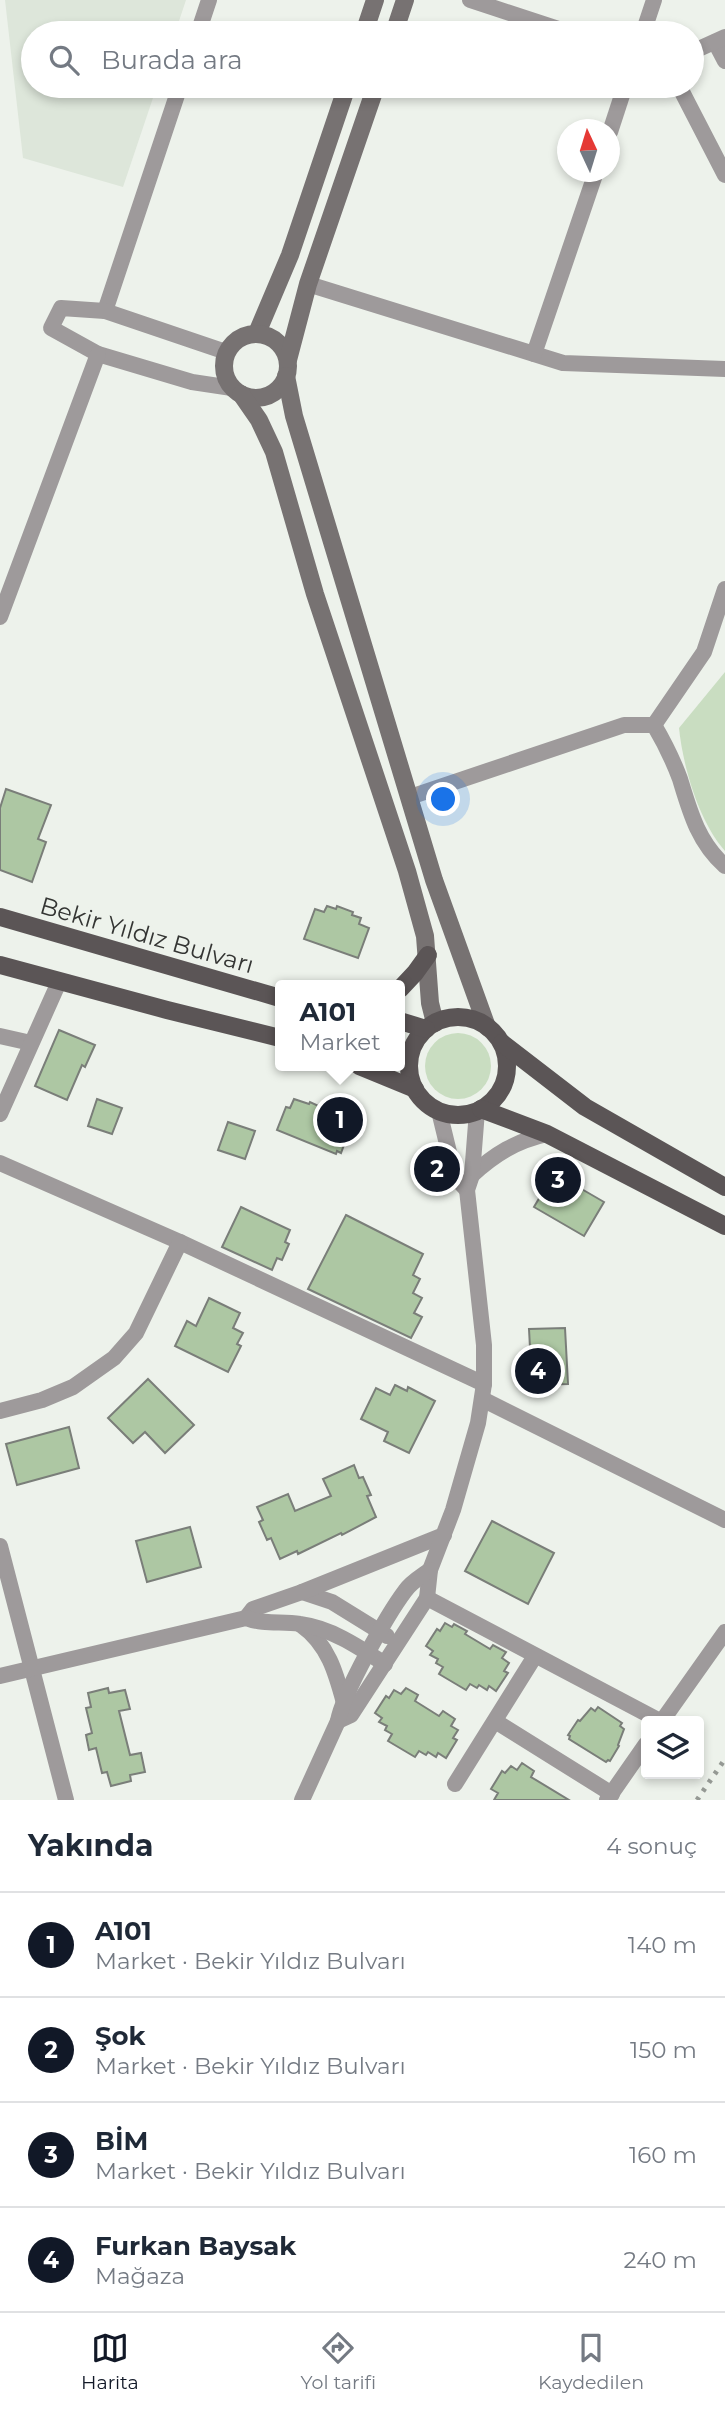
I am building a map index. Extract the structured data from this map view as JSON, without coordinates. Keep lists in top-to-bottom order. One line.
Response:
{"streets":{"main road":["Bekir Yıldız Bulvarı"]},"north":"top","page":{"search":"Burada ara","popup":["A101","Market"],"pins":["1","2","3","4"],"heading":["Yakında","4 sonuç"],"list":[{"mark":"1","name":"A101","note":"Market · Bekir Yıldız Bulvarı","value":"140 m"},{"mark":"2","name":"Şok","note":"Market · Bekir Yıldız Bulvarı","value":"150 m"},{"mark":"3","name":"BİM","note":"Market · Bekir Yıldız Bulvarı","value":"160 m"},{"mark":"4","name":"Furkan Baysak","note":"Mağaza","value":"240 m"}],"nav":["Harita","Yol tarifi","Kaydedilen"]}}
